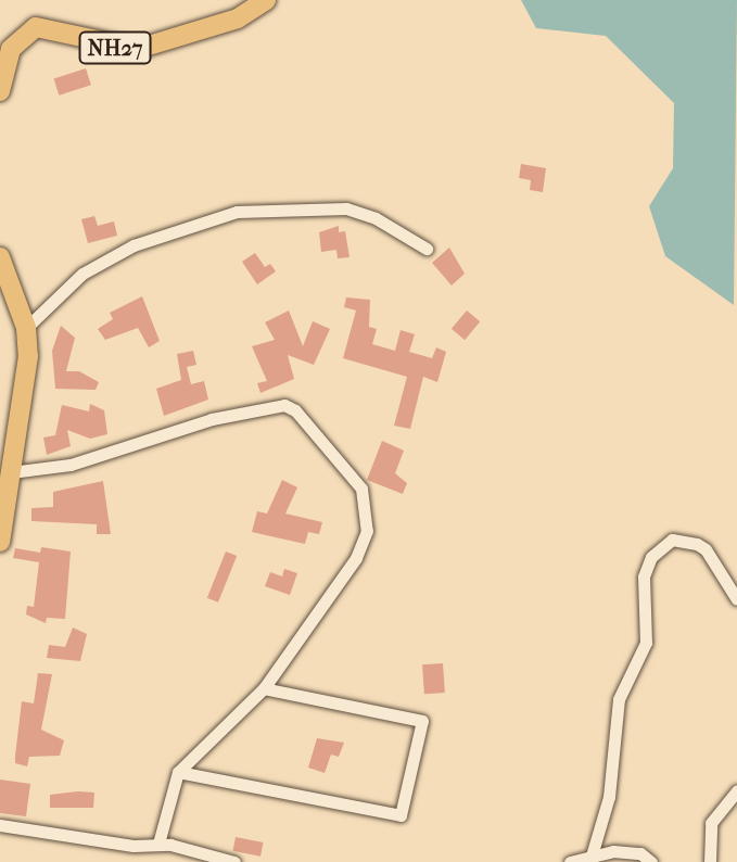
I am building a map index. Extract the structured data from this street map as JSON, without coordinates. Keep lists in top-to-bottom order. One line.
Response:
{"streets":{"highway":["NH27"]}}
